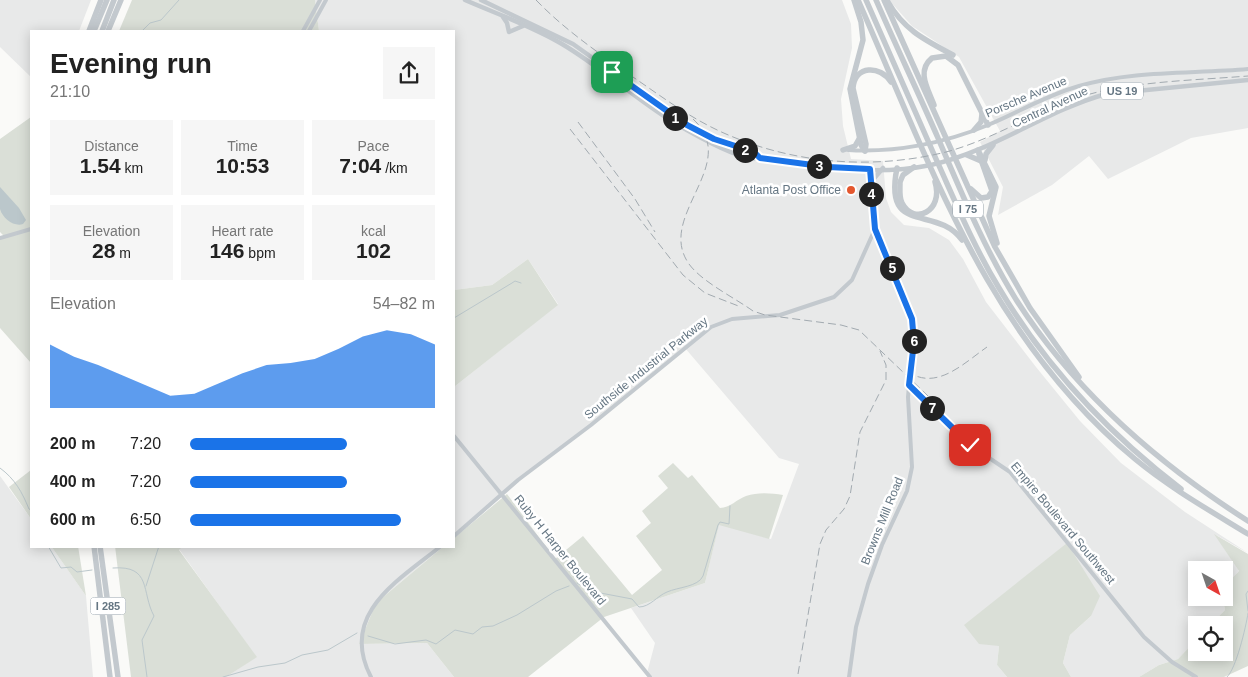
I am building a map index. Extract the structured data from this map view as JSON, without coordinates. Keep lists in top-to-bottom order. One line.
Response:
{"streets":{"highway":["I 75","I 285"],"main road":["US 19","Central Avenue"],"street":["Porsche Avenue","Southside Industrial Parkway","Browns Mill Road","Empire Boulevard Southwest","Ruby H Harper Boulevard"]},"crossings":[["US 19","Central Avenue"],["US 19","Browns Mill Road"],["Southside Industrial Parkway","Browns Mill Road"],["Southside Industrial Parkway","Ruby H Harper Boulevard"],["Browns Mill Road","Empire Boulevard Southwest"]],"places":["Atlanta Post Office"],"north":"bottom right","page":{"heading":["Evening run","21:10"],"pins":["1","2","3","4","5","6","7"],"stats":[["Distance","1.54 km"],["Time","10:53"],["Pace","7:04 /km"],["Elevation","28 m"],["Heart rate","146 bpm"],["kcal","102"]],"chart":["Elevation","54–82 m"],"list":[{"name":"200 m","note":"7:20"},{"name":"400 m","note":"7:20"},{"name":"600 m","note":"6:50"}]}}
